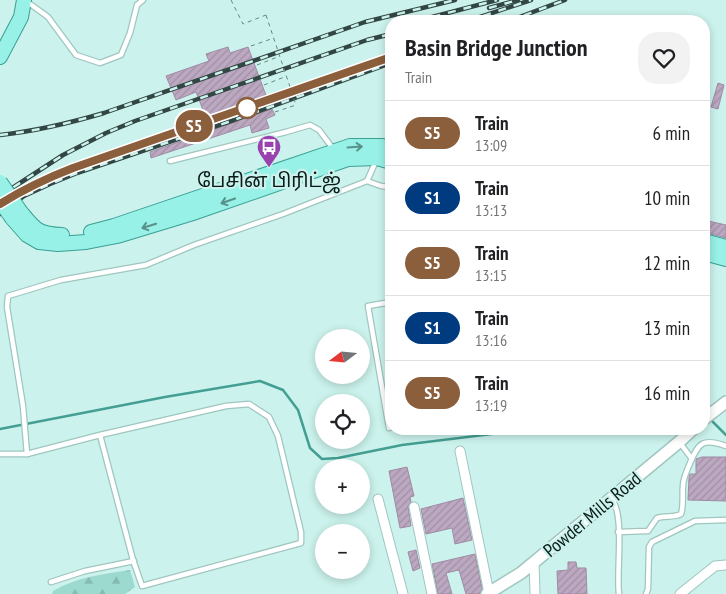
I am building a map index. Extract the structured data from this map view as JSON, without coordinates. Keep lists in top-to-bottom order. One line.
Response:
{"streets":{"street":["Powder Mills Road"]},"places":{"bus stop":["பேசின் பிரிட்ஜ்"]},"north":"left","page":{"on_map":"S5","heading":["Basin Bridge Junction","Train"],"list":[{"mark":"S5","name":"Train","note":"13:09","value":"6 min"},{"mark":"S1","name":"Train","note":"13:13","value":"10 min"},{"mark":"S5","name":"Train","note":"13:15","value":"12 min"},{"mark":"S1","name":"Train","note":"13:16","value":"13 min"},{"mark":"S5","name":"Train","note":"13:19","value":"16 min"}],"map_buttons":["+","−"]}}
